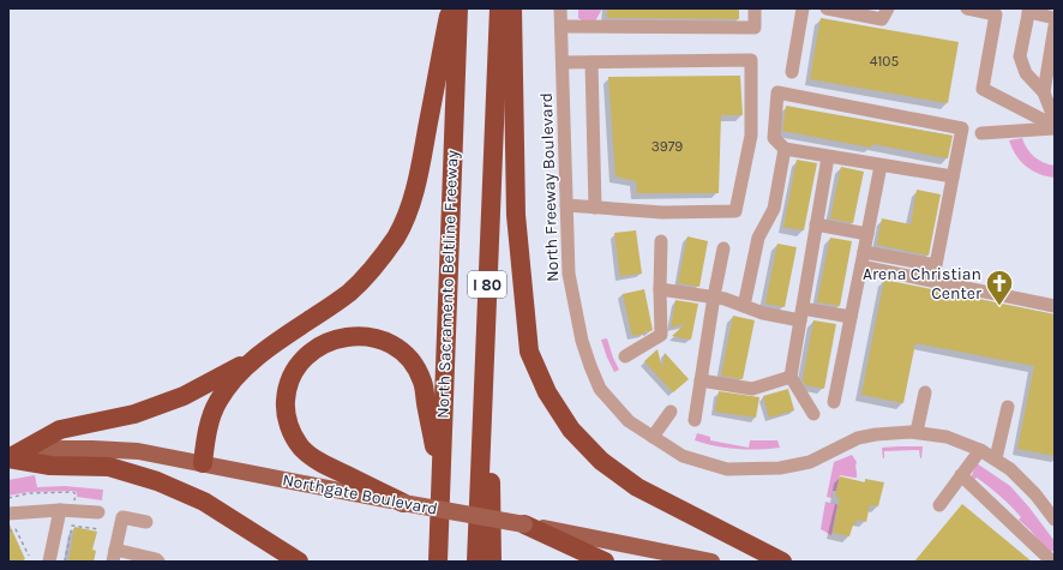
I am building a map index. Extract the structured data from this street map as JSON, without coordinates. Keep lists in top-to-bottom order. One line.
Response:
{"streets":{"highway":["North Sacramento Beltline Freeway","I 80"],"main road":["Northgate Boulevard"],"street":["North Freeway Boulevard"]},"places":{"church":["Arena Christian Center"]},"house_numbers":["4105","3979"]}
